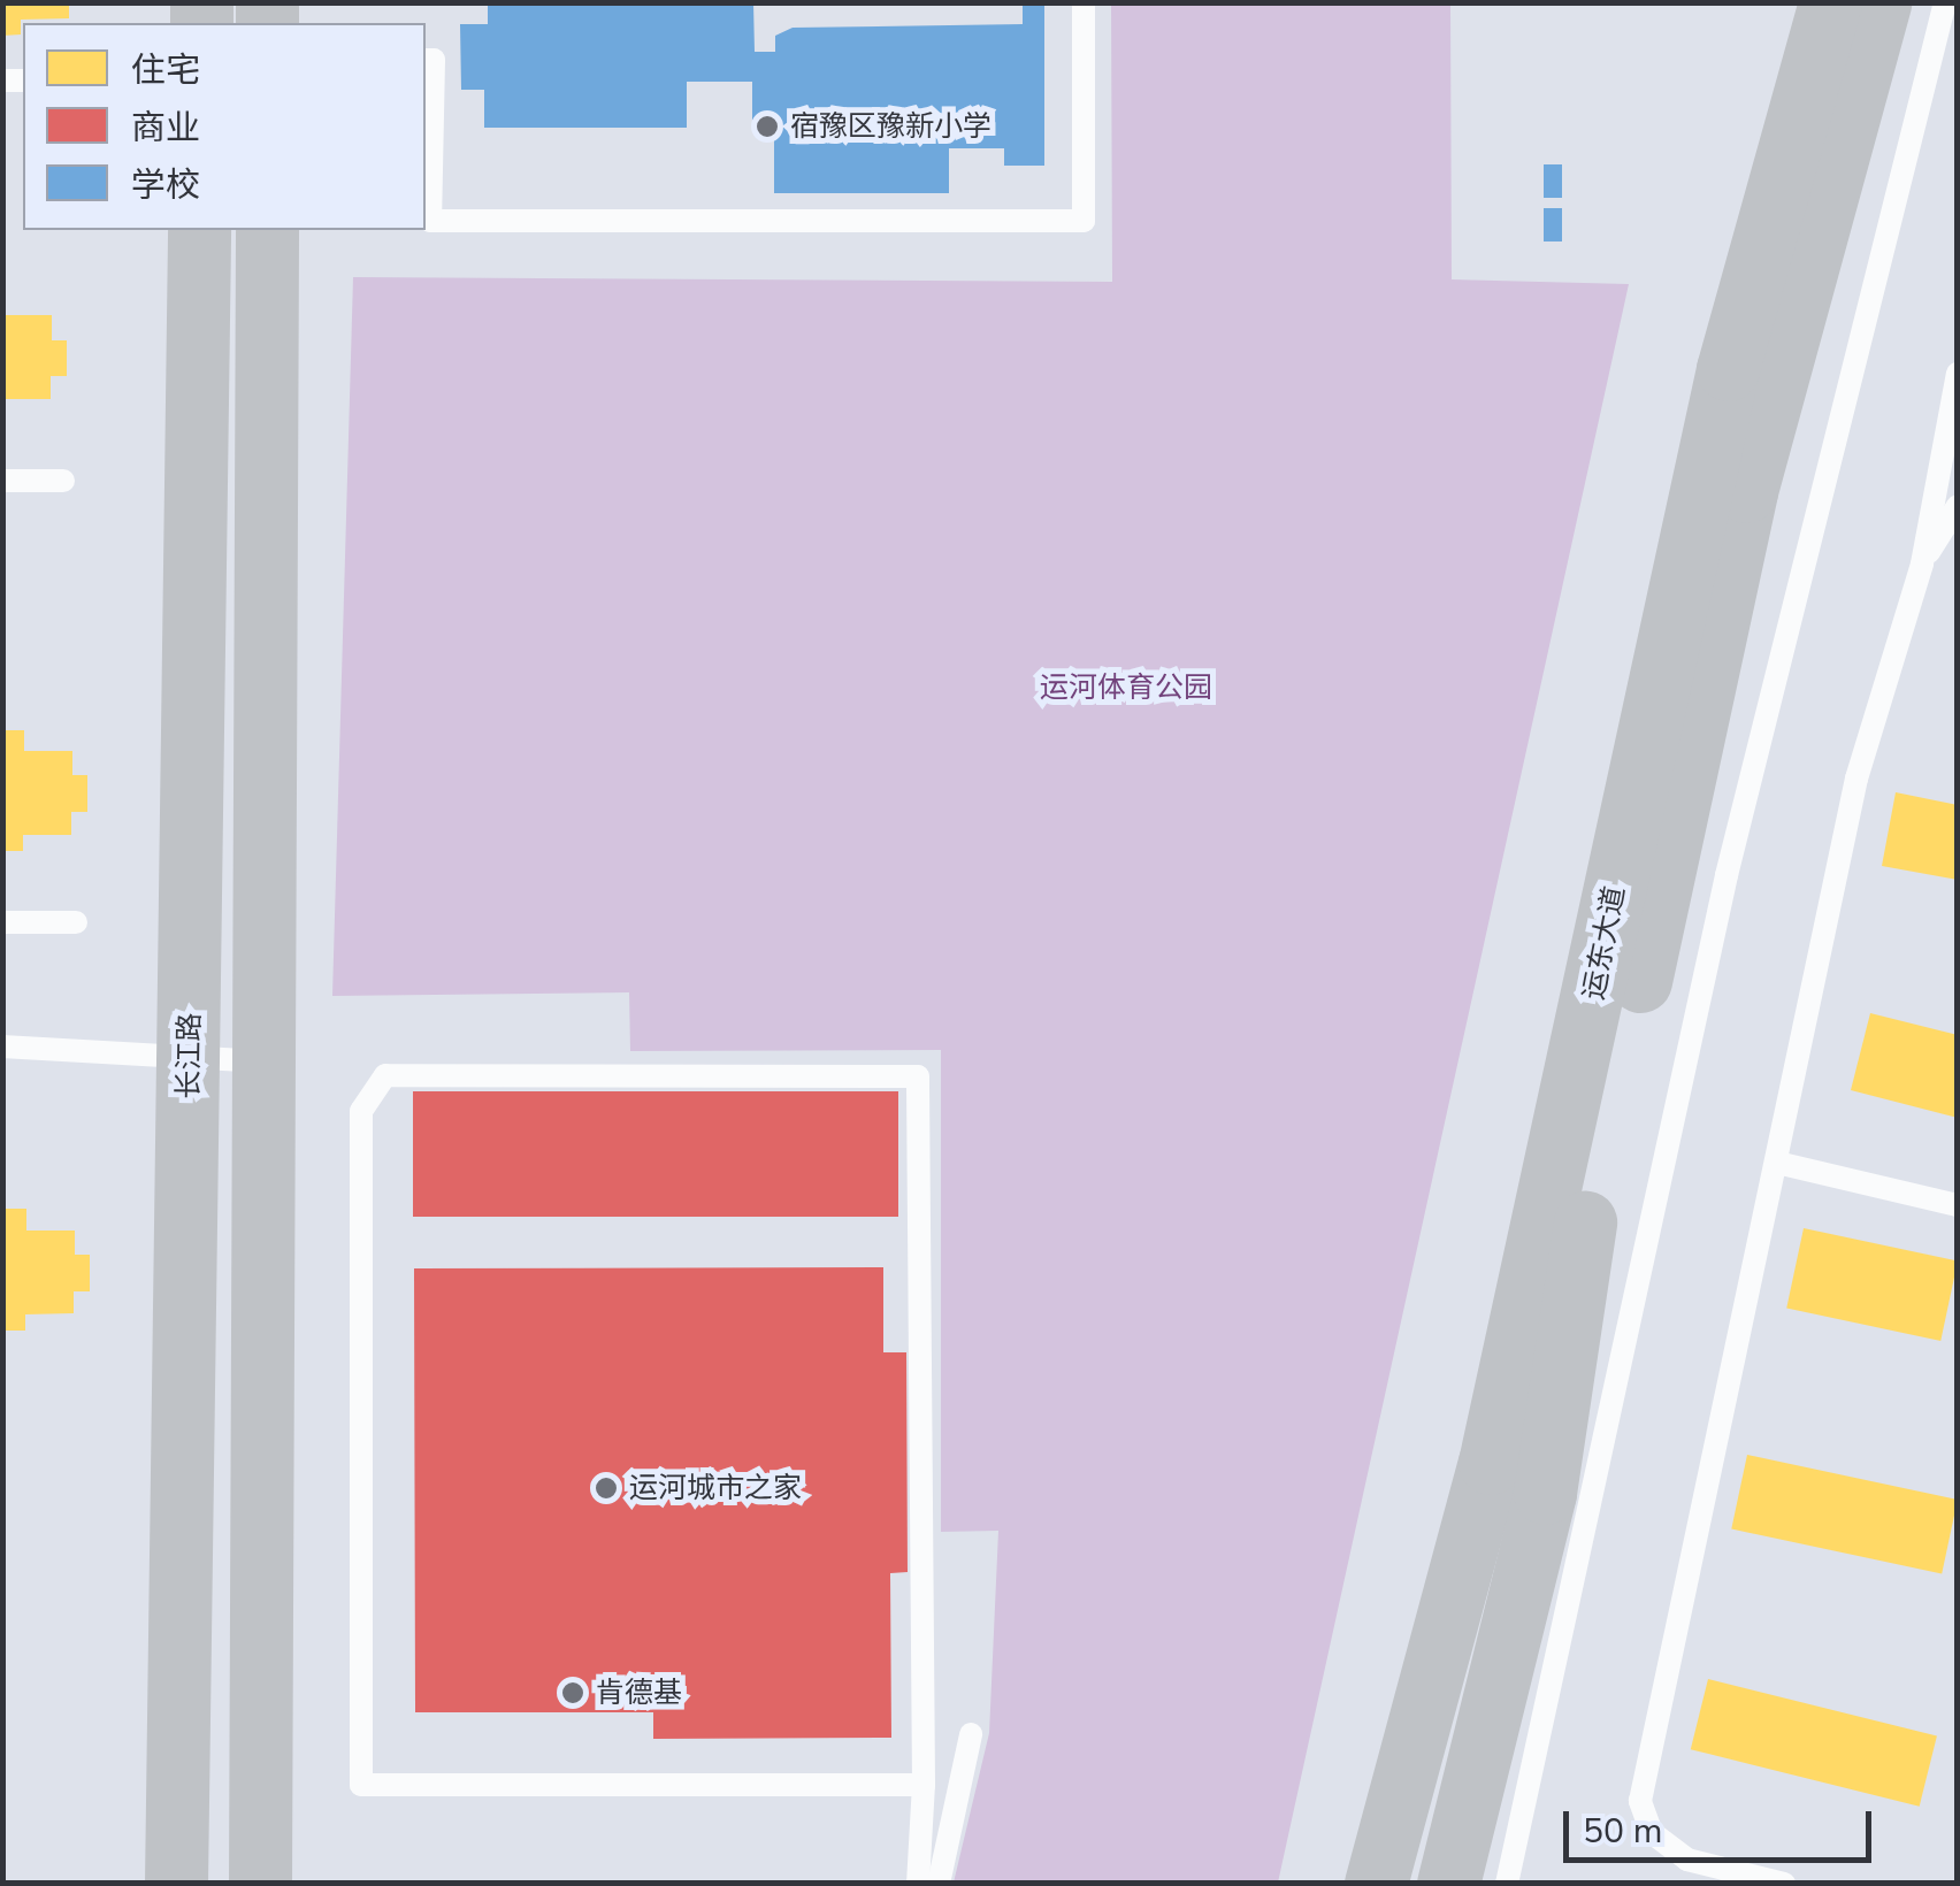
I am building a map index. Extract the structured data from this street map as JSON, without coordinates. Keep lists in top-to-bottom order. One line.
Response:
{"streets":{"main road":["运东大道","长江路"]},"parks":["运河体育公园"],"places":["宿豫区豫新小学","运河城市之家","肯德基"],"legend":["住宅","商业","学校"],"scale_bar":"50 m"}
